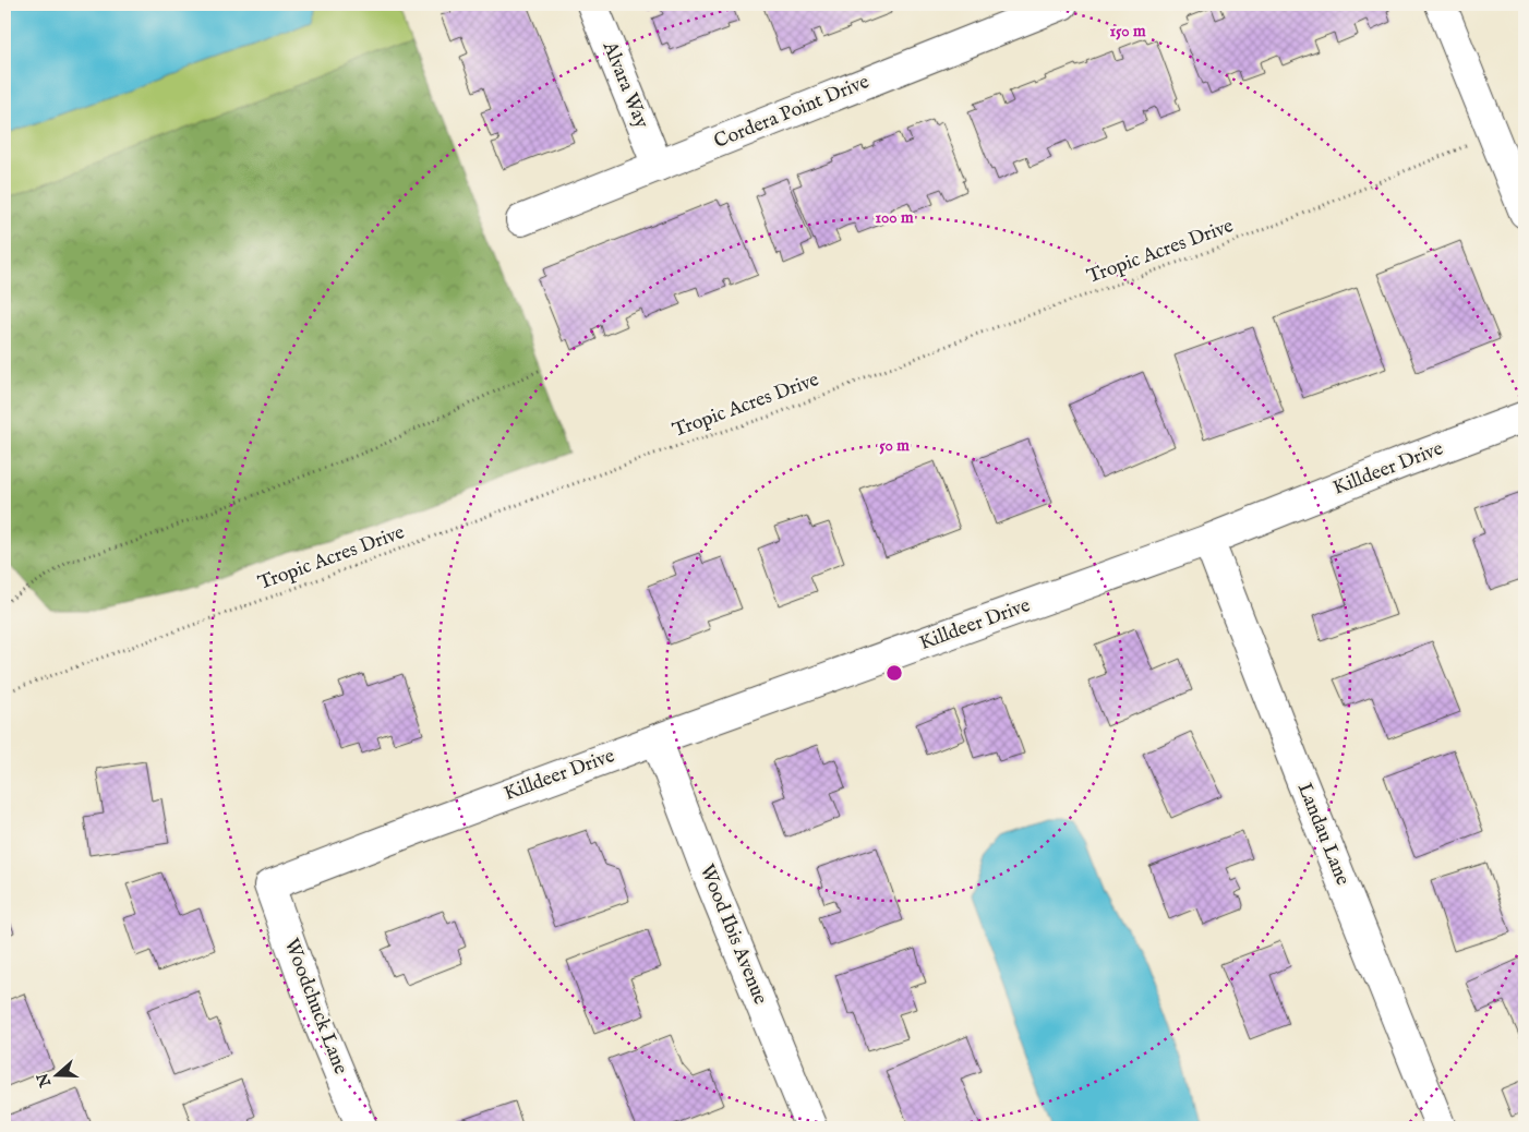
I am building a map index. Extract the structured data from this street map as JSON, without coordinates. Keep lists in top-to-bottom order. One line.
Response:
{"streets":{"street":["Alvara Way","Cordera Point Drive","Killdeer Drive","Landau Lane","Wood Ibis Avenue","Woodchuck Lane"],"path":["Tropic Acres Drive"]},"crossings":[["Alvara Way","Cordera Point Drive"],["Killdeer Drive","Landau Lane"],["Killdeer Drive","Wood Ibis Avenue"],["Killdeer Drive","Woodchuck Lane"]],"north":"left","rings":["150 m","100 m","50 m"]}
